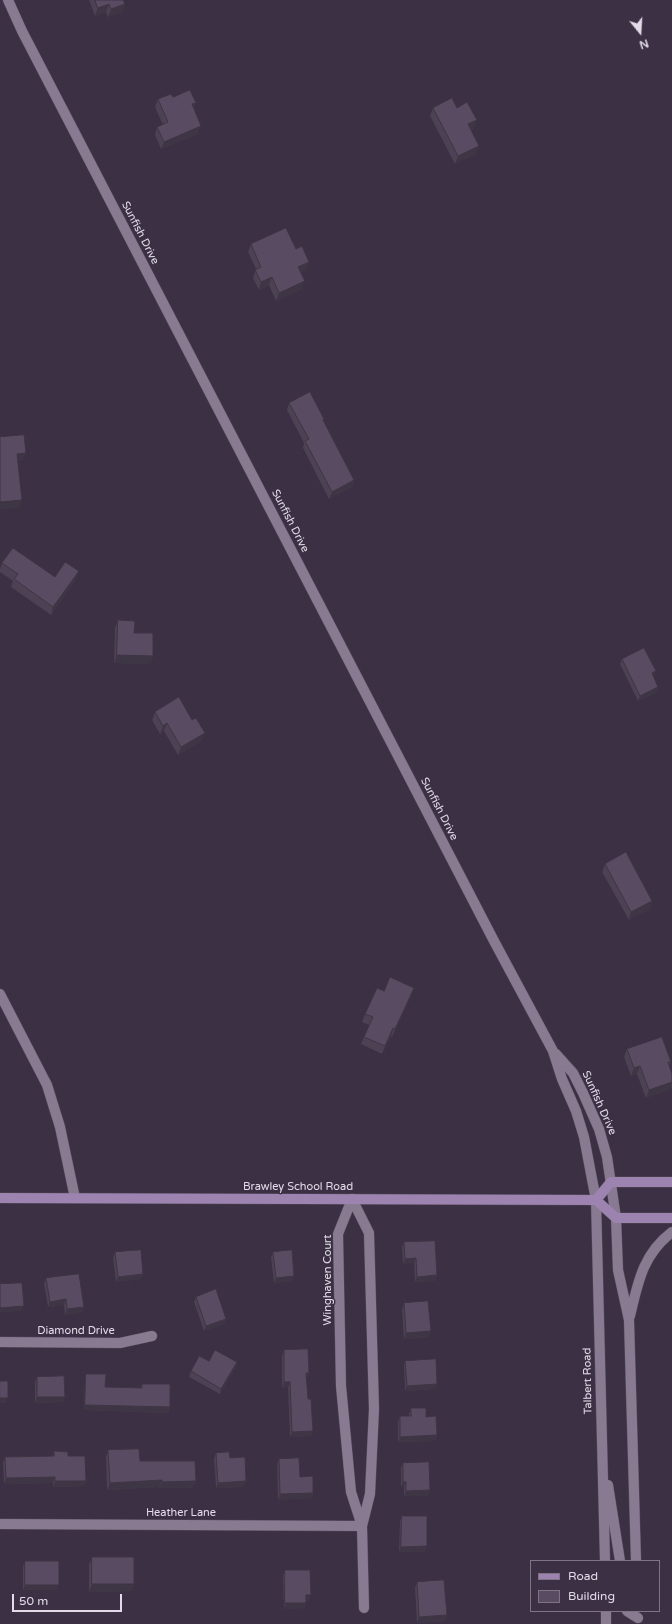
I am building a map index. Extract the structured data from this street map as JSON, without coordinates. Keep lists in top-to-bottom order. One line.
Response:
{"streets":{"main road":["Brawley School Road"],"street":["Sunfish Drive","Winghaven Court","Diamond Drive","Talbert Road","Heather Lane"]},"crossings":[["Sunfish Drive","Brawley School Road"],["Sunfish Drive","Talbert Road"],["Brawley School Road","Winghaven Court"],["Brawley School Road","Talbert Road"],["Winghaven Court","Heather Lane"]],"legend":["Road","Building"],"scale_bar":"50 m","north":"bottom"}
